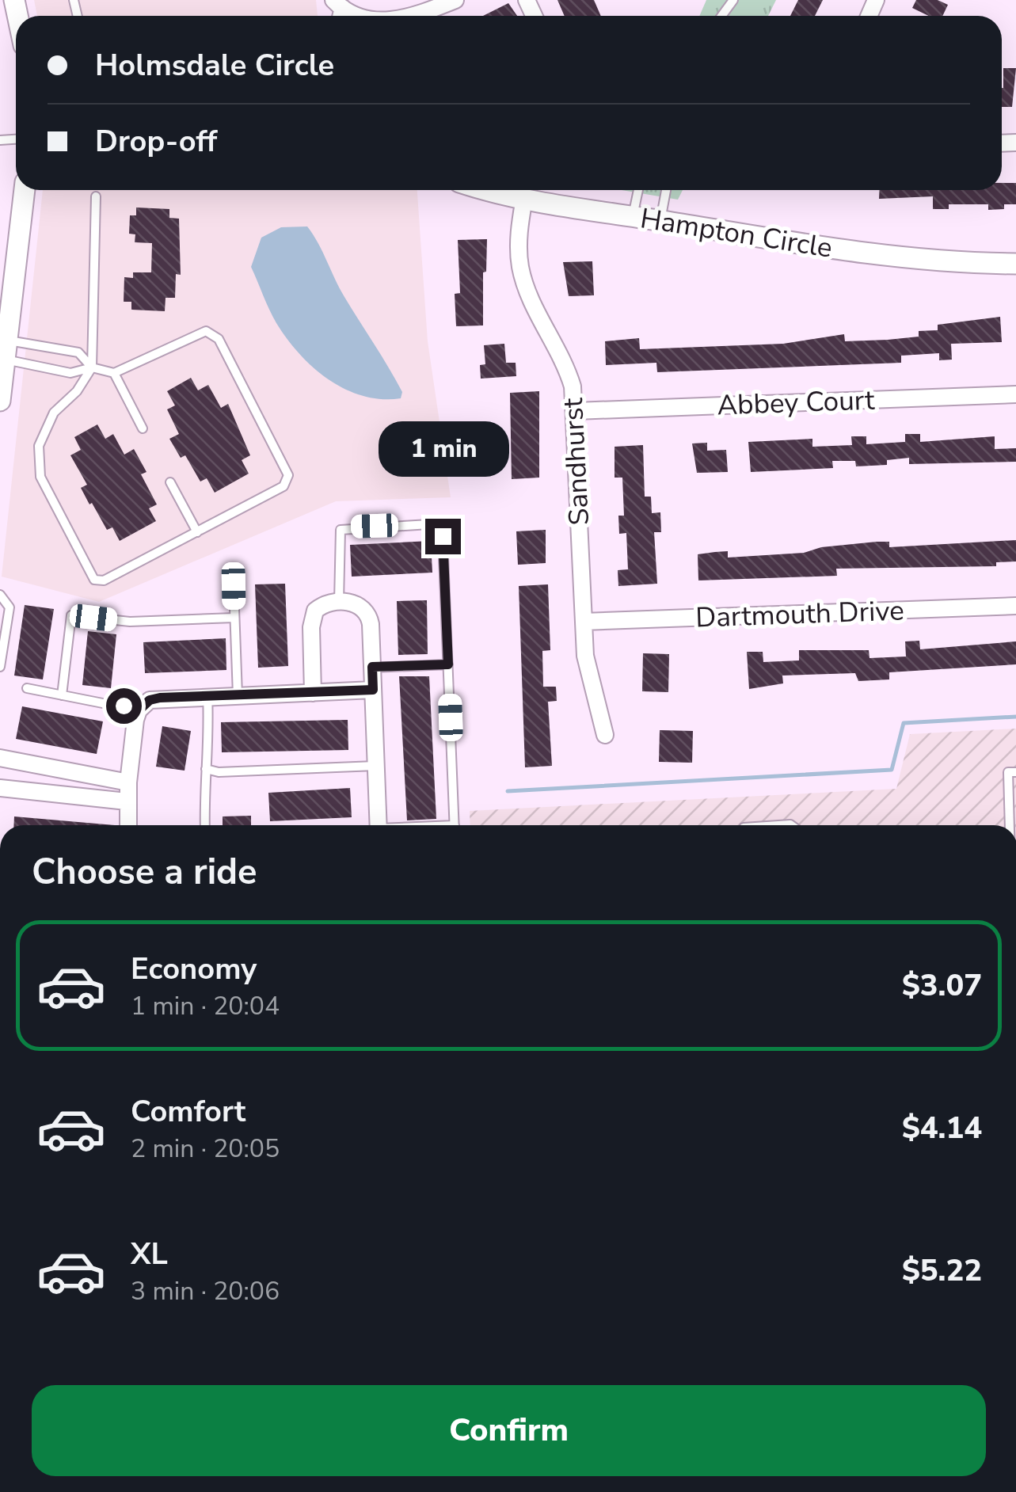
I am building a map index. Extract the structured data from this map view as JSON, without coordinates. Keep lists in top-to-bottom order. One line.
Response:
{"streets":{"street":["Hampton Circle","Abbey Court","Sandhurst","Dartmouth Drive"]},"crossings":[["Hampton Circle","Sandhurst"],["Abbey Court","Sandhurst"],["Sandhurst","Dartmouth Drive"]],"page":{"banner":["Holmsdale Circle","Drop-off"],"bubble":"1 min","heading":"Choose a ride","list":[{"name":"Economy","note":"1 min · 20:04","value":"$3.07"},{"name":"Comfort","note":"2 min · 20:05","value":"$4.14"},{"name":"XL","note":"3 min · 20:06","value":"$5.22"}],"buttons":"Confirm"}}
